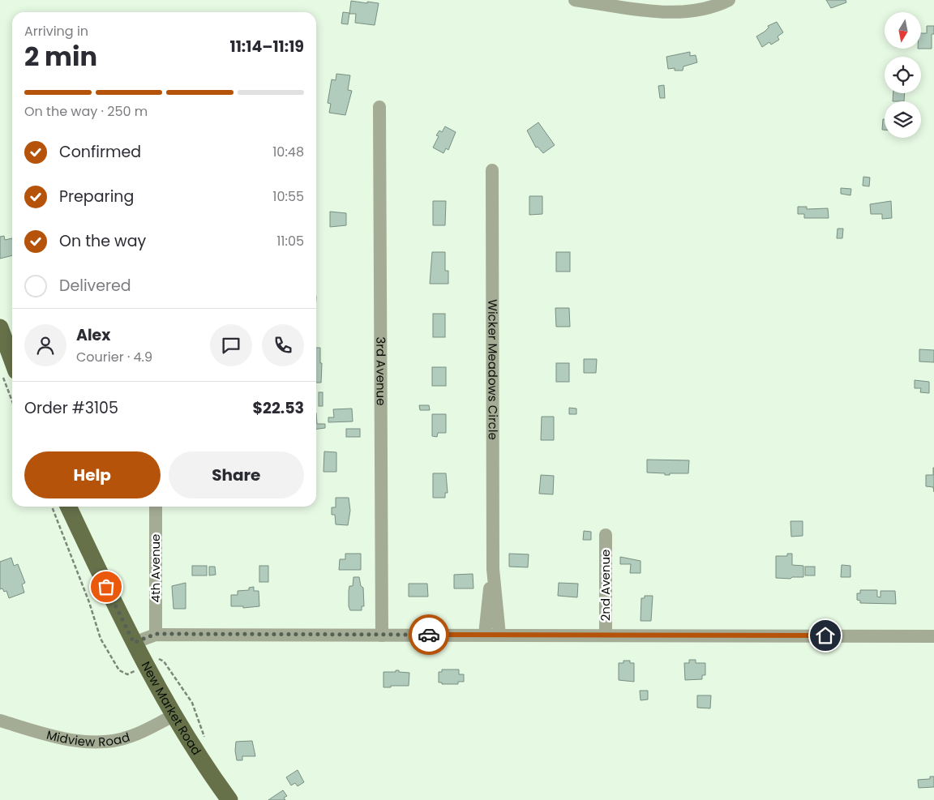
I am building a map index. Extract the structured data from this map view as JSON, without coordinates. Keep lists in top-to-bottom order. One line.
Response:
{"streets":{"main road":["New Market Road"],"street":["Wicker Meadows Circle","3rd Avenue","4th Avenue","2nd Avenue","Midview Road"]},"crossings":[["New Market Road","Midview Road"]],"north":"bottom","page":{"heading":["2 min","Arriving in","11:14–11:19"],"panel":["Alex","Courier · 4.9","Order #3105","$22.53"],"bar":"On the way · 250 m","list":[["Confirmed","10:48"],["Preparing","10:55"],["On the way","11:05"],"Delivered"],"buttons":["Help","Share"]}}
